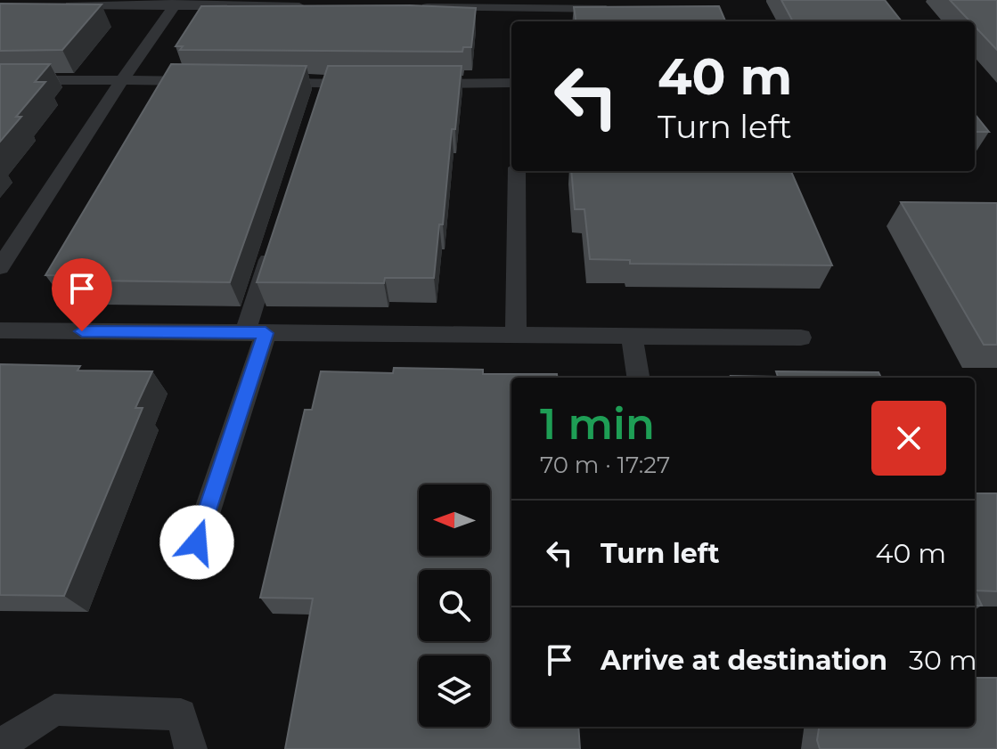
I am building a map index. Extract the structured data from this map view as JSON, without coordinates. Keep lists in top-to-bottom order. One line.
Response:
{"north":"left","page":{"turn":["40 m","Turn left"],"heading":["1 min","70 m · 17:27"],"list":[{"name":"Turn left","value":"40 m"},{"name":"Arrive at destination","value":"30 m"}]}}
